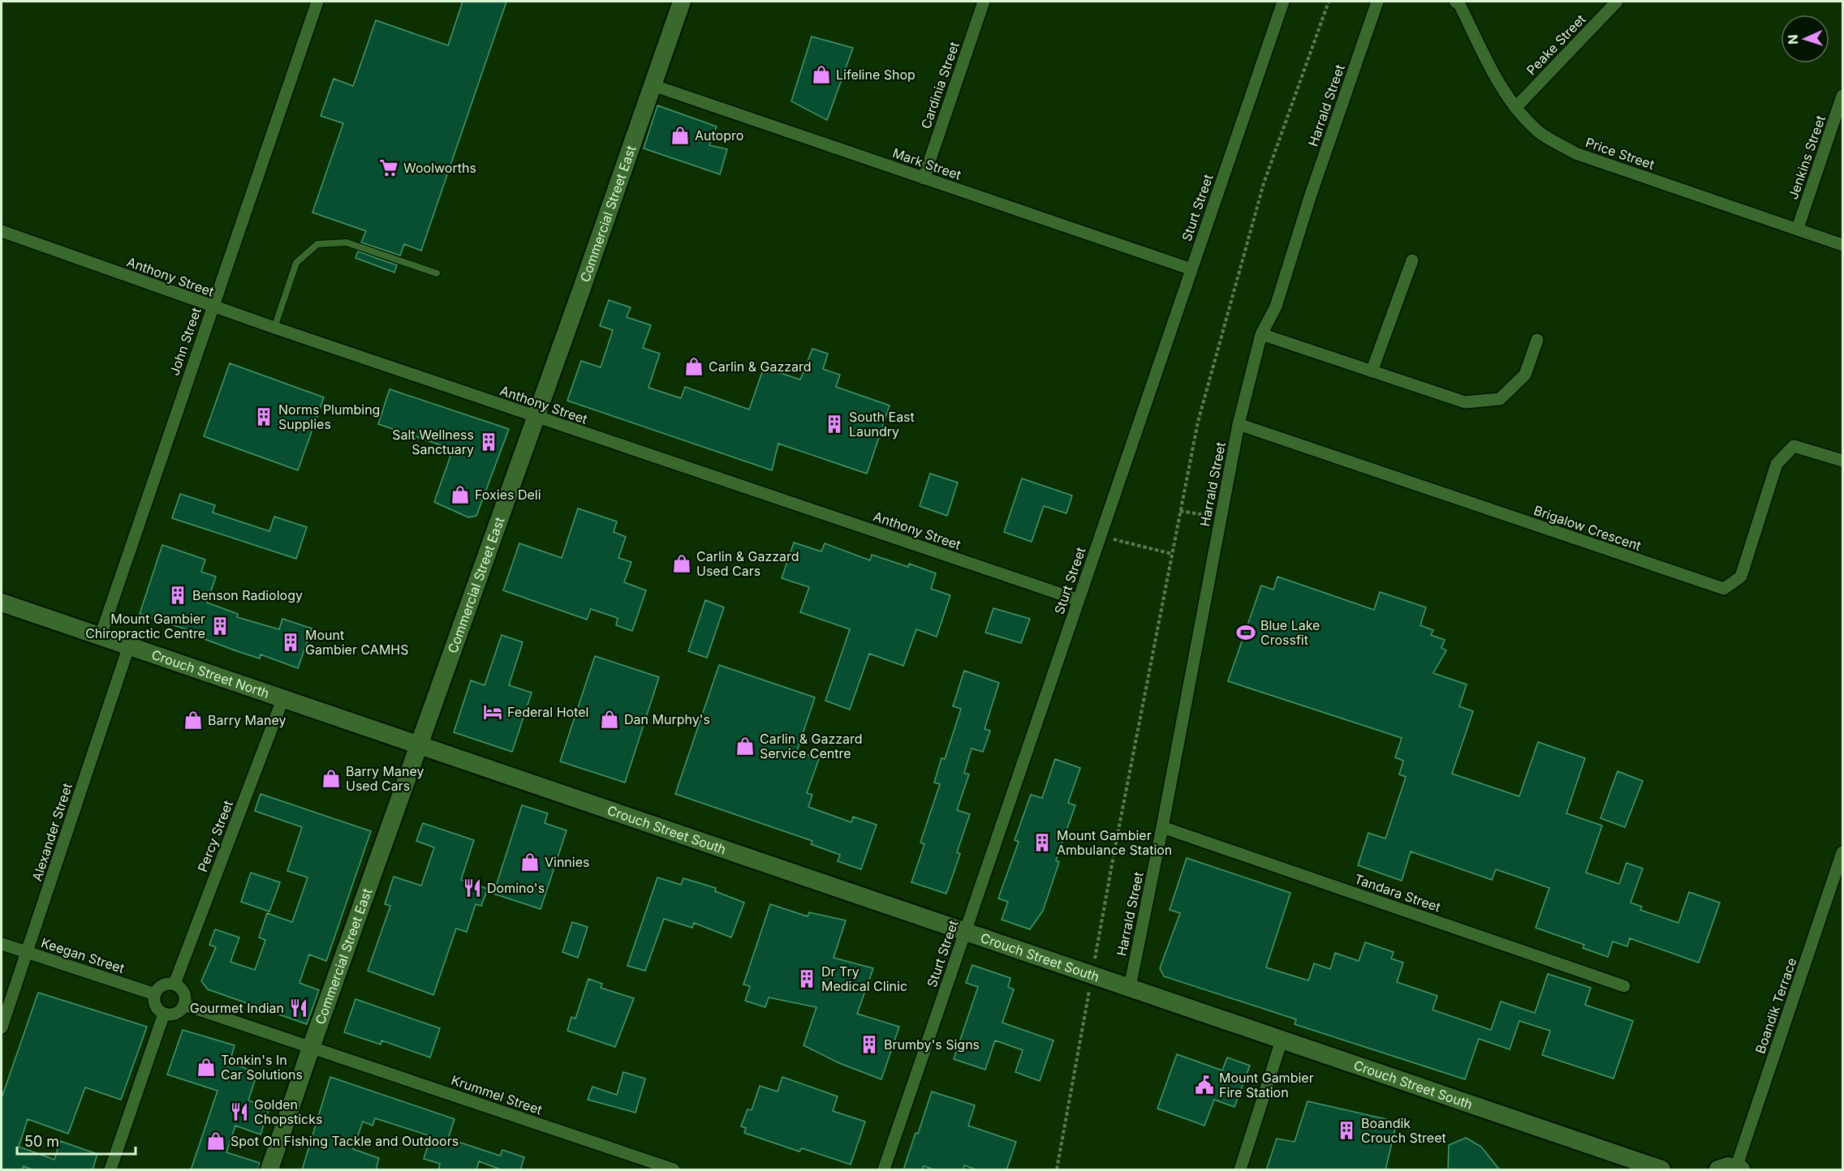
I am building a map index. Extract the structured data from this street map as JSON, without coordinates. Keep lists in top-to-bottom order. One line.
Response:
{"streets":{"street":["Peake Street","Cardinia Street","Harrald Street","Price Street","Jenkins Street","Mark Street","Sturt Street","Commercial Street East","Anthony Street","John Street","Brigalow Crescent","Crouch Street North","Crouch Street South","Alexander Street","Percy Street","Tandara Street","Keegan Street","Boandik Terrace","Krummel Street"]},"crossings":[["Peake Street","Price Street"],["Cardinia Street","Mark Street"],["Harrald Street","Brigalow Crescent"],["Harrald Street","Crouch Street South"],["Harrald Street","Tandara Street"],["Price Street","Jenkins Street"],["Mark Street","Sturt Street"],["Mark Street","Commercial Street East"],["Sturt Street","Anthony Street"],["Sturt Street","Crouch Street South"],["Commercial Street East","Anthony Street"],["Commercial Street East","Crouch Street North"],["Commercial Street East","Crouch Street South"],["Commercial Street East","Krummel Street"],["Anthony Street","John Street"],["John Street","Crouch Street North"],["Crouch Street North","Crouch Street South"],["Crouch Street North","Alexander Street"],["Crouch Street North","Percy Street"],["Alexander Street","Keegan Street"],["Percy Street","Keegan Street"]],"places":{"shop":["Lifeline Shop","Autopro","Carlin & Gazzard","Foxies Deli","Carlin & Gazzard Used Cars","Dan Murphy's","Barry Maney","Carlin & Gazzard Service Centre","Barry Maney Used Cars","Vinnies","Tonkin's In Car Solutions","Spot On Fishing Tackle and Outdoors"],"supermarket":["Woolworths"],"building":["Norms Plumbing Supplies","South East Laundry","Salt Wellness Sanctuary","Benson Radiology","Mount Gambier Chiropractic Centre","Mount Gambier CAMHS","Mount Gambier Ambulance Station","Dr Try Medical Clinic","Brumby's Signs","Boandik Crouch Street"],"sports":["Blue Lake Crossfit"],"hotel":["Federal Hotel"],"restaurant":["Domino's","Gourmet Indian","Golden Chopsticks"],"public building":["Mount Gambier Fire Station"]},"scale_bar":"50 m","north":"left"}
